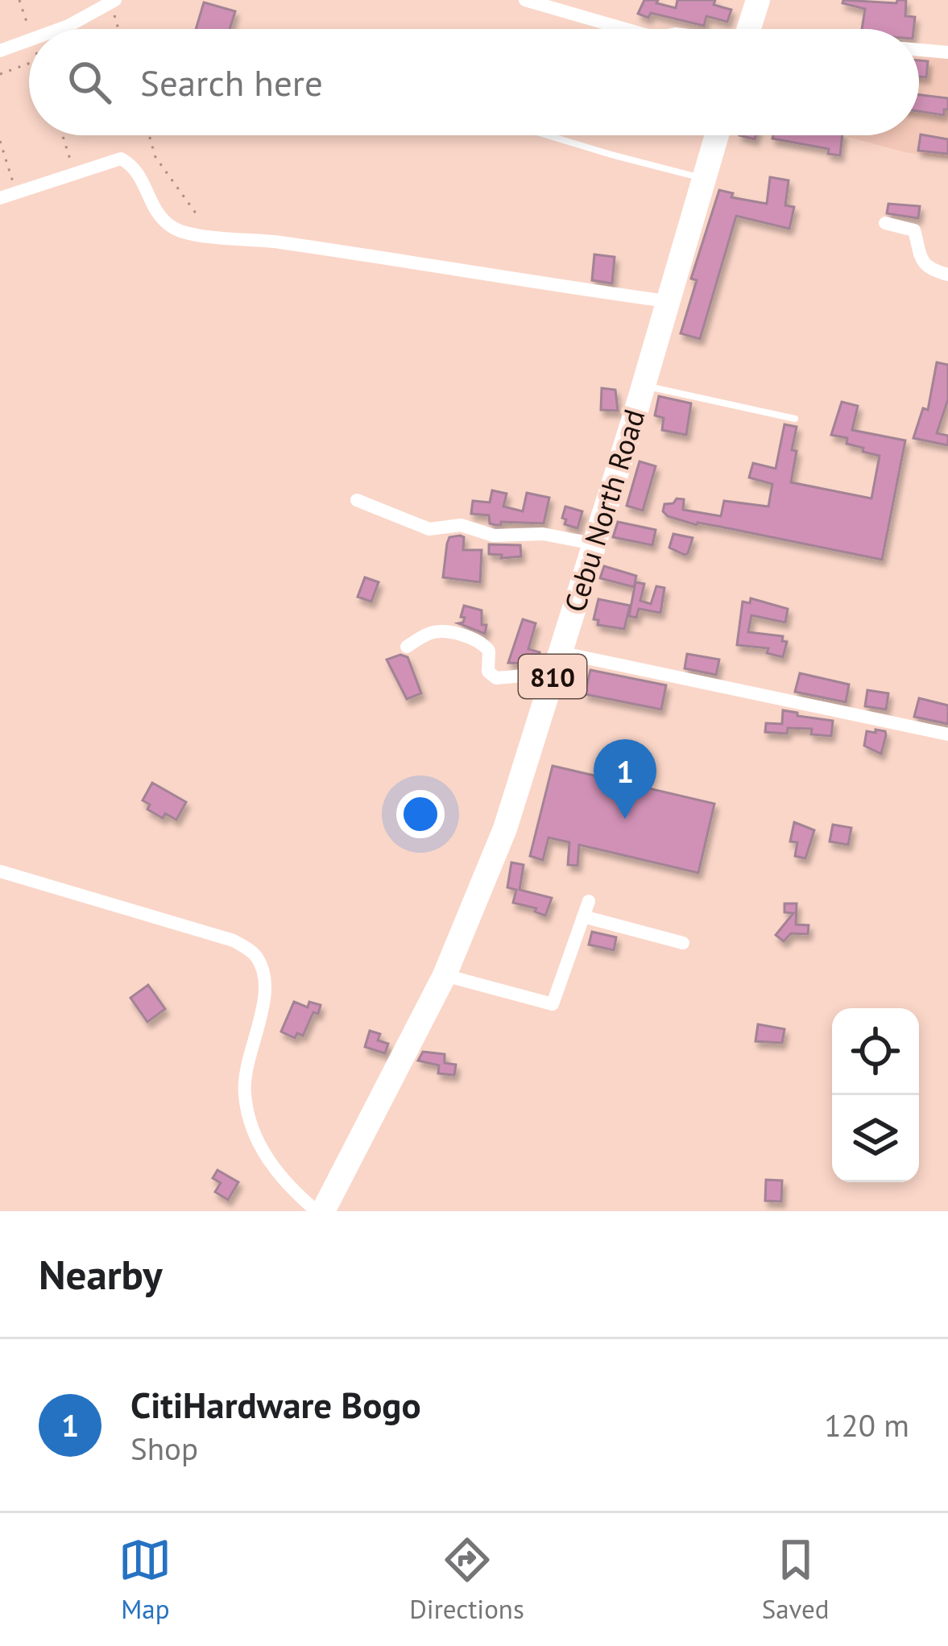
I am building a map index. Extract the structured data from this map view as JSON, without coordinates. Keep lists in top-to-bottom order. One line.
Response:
{"streets":{"highway":["Cebu North Road","810"]},"page":{"search":"Search here","pins":"1","heading":"Nearby","list":[{"mark":"1","name":"CitiHardware Bogo","note":"Shop","value":"120 m"}],"nav":["Map","Directions","Saved"]}}
